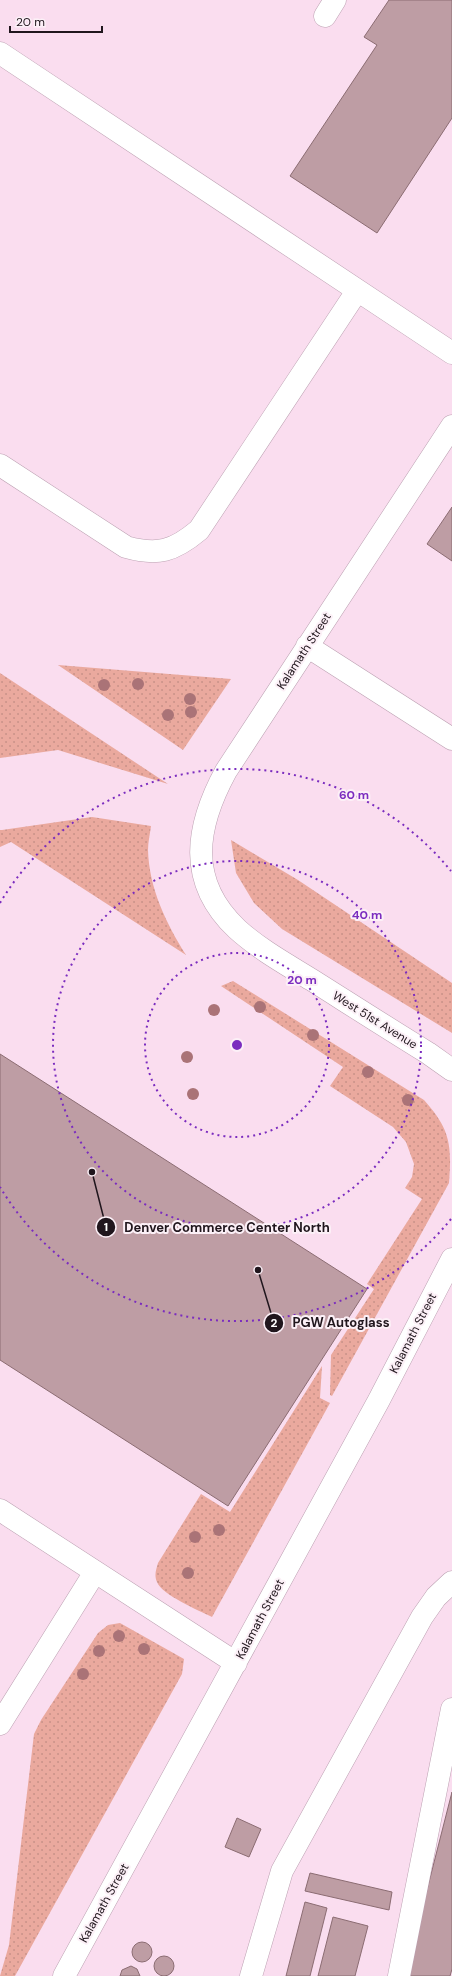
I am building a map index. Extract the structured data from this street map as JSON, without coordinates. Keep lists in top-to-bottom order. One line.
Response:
{"streets":{"street":["Kalamath Street","West 51st Avenue"]},"crossings":[["Kalamath Street","West 51st Avenue"]],"places":["Denver Commerce Center North","PGW Autoglass"],"scale_bar":"20 m","rings":["60 m","40 m","20 m"]}
